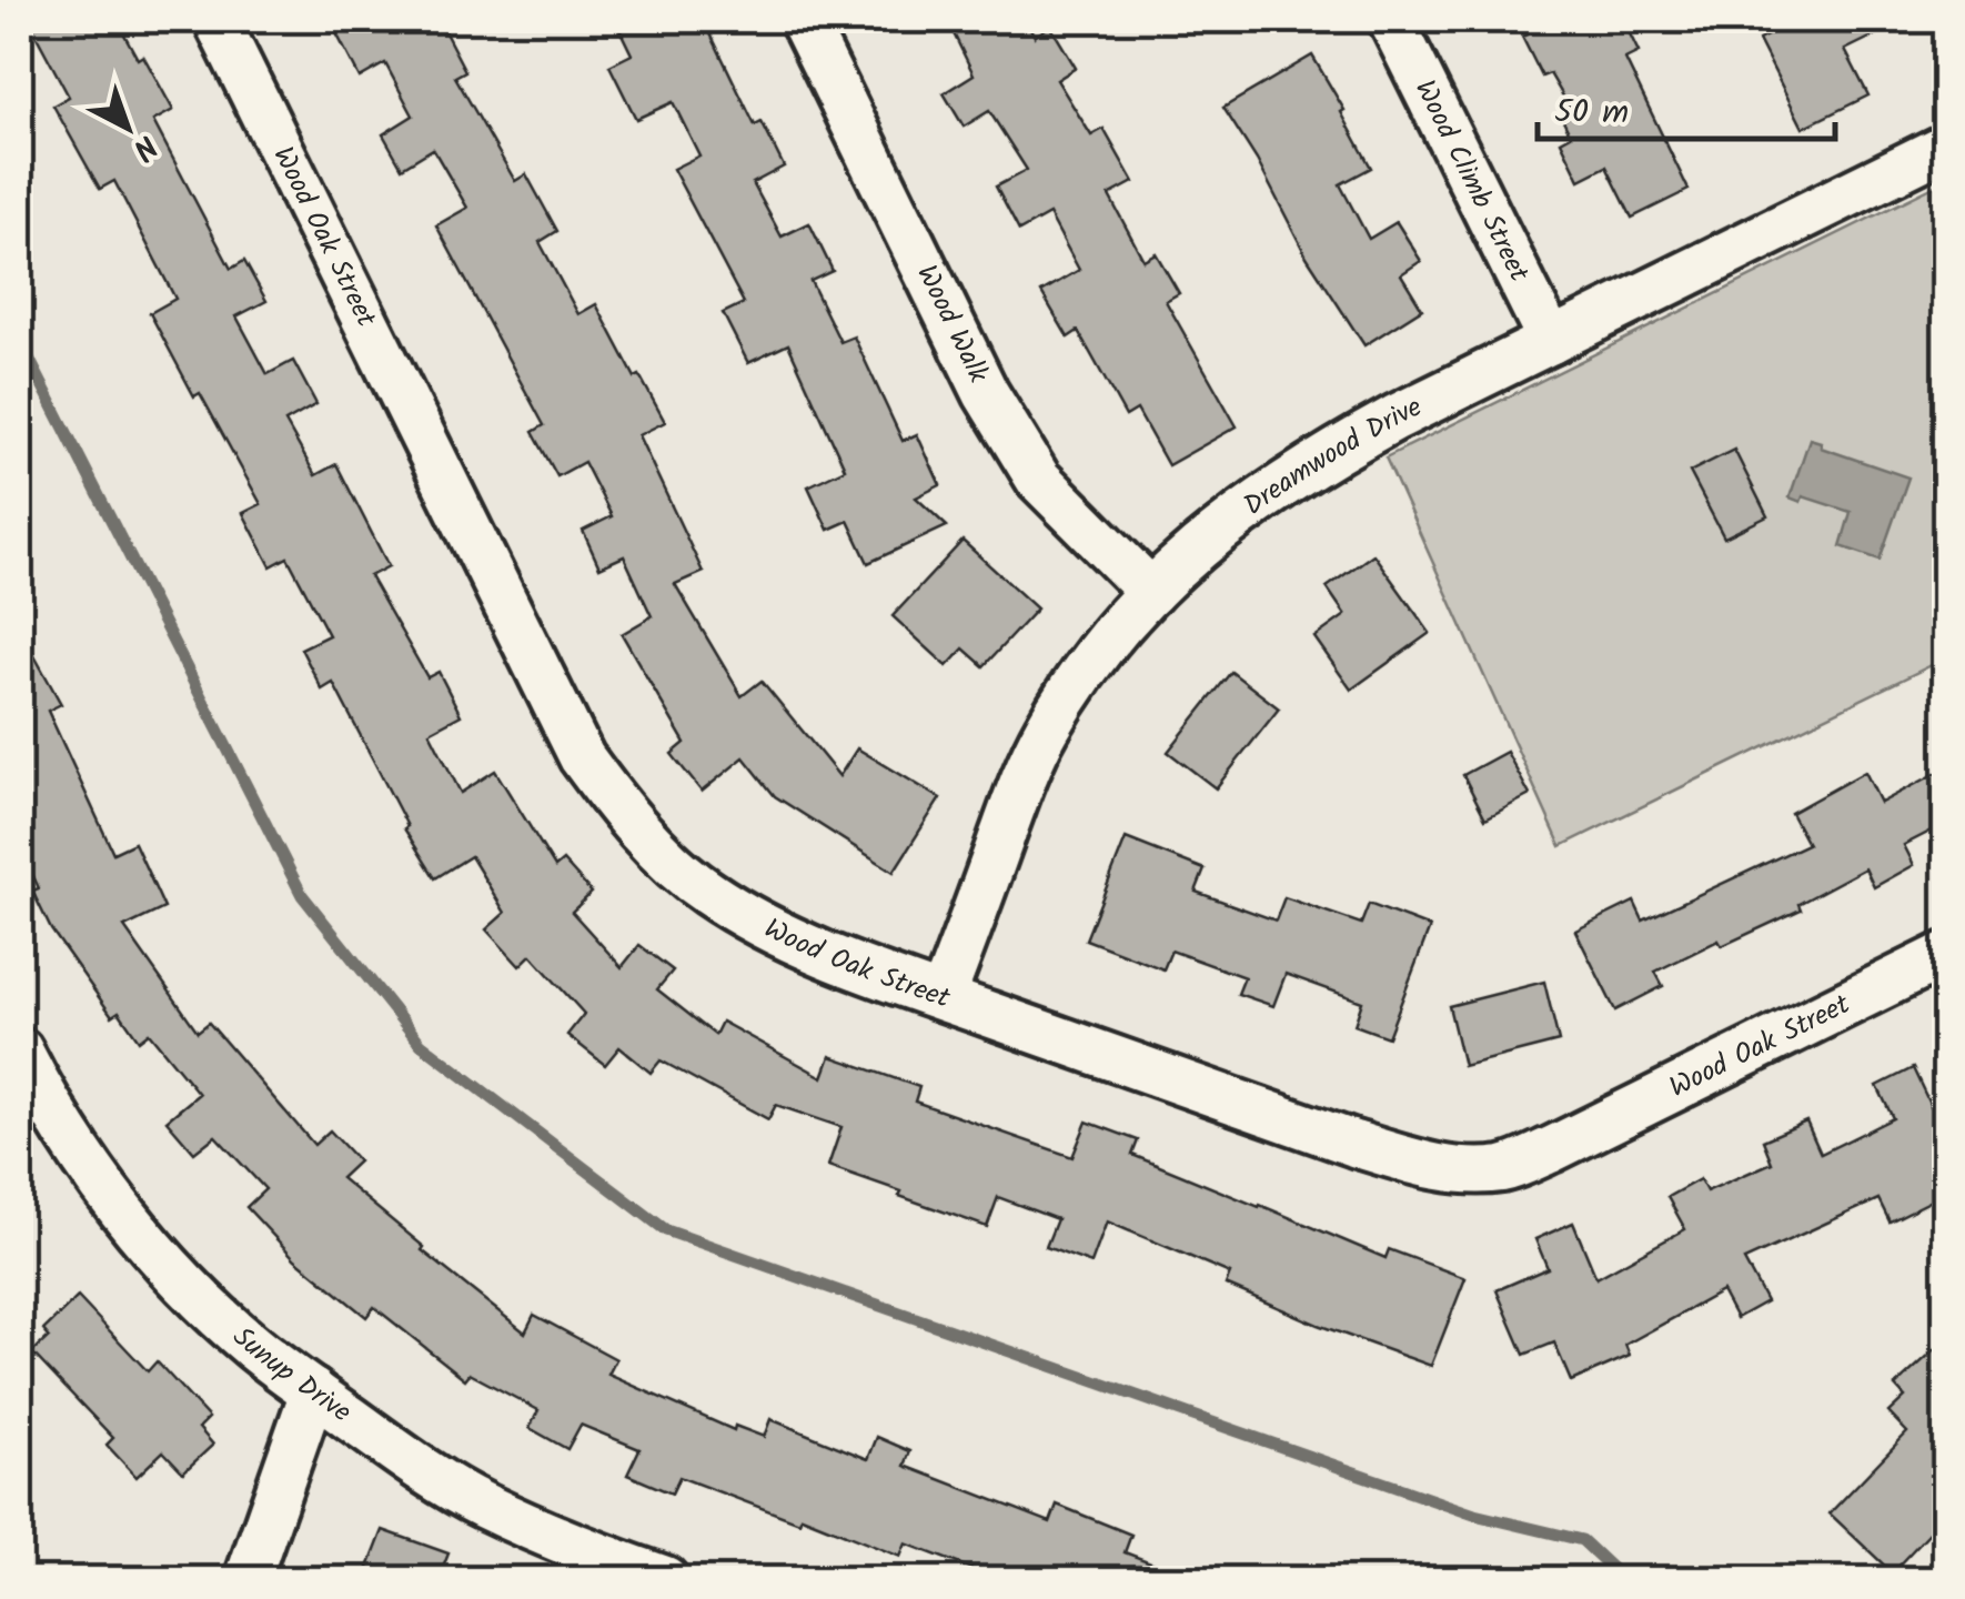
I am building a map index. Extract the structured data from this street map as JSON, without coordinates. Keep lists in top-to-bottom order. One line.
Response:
{"streets":{"street":["Wood Climb Street","Wood Oak Street","Wood Walk","Dreamwood Drive","Sunup Drive"]},"crossings":[["Wood Climb Street","Dreamwood Drive"],["Wood Oak Street","Dreamwood Drive"],["Wood Walk","Dreamwood Drive"]],"scale_bar":"50 m","north":"bottom right"}
